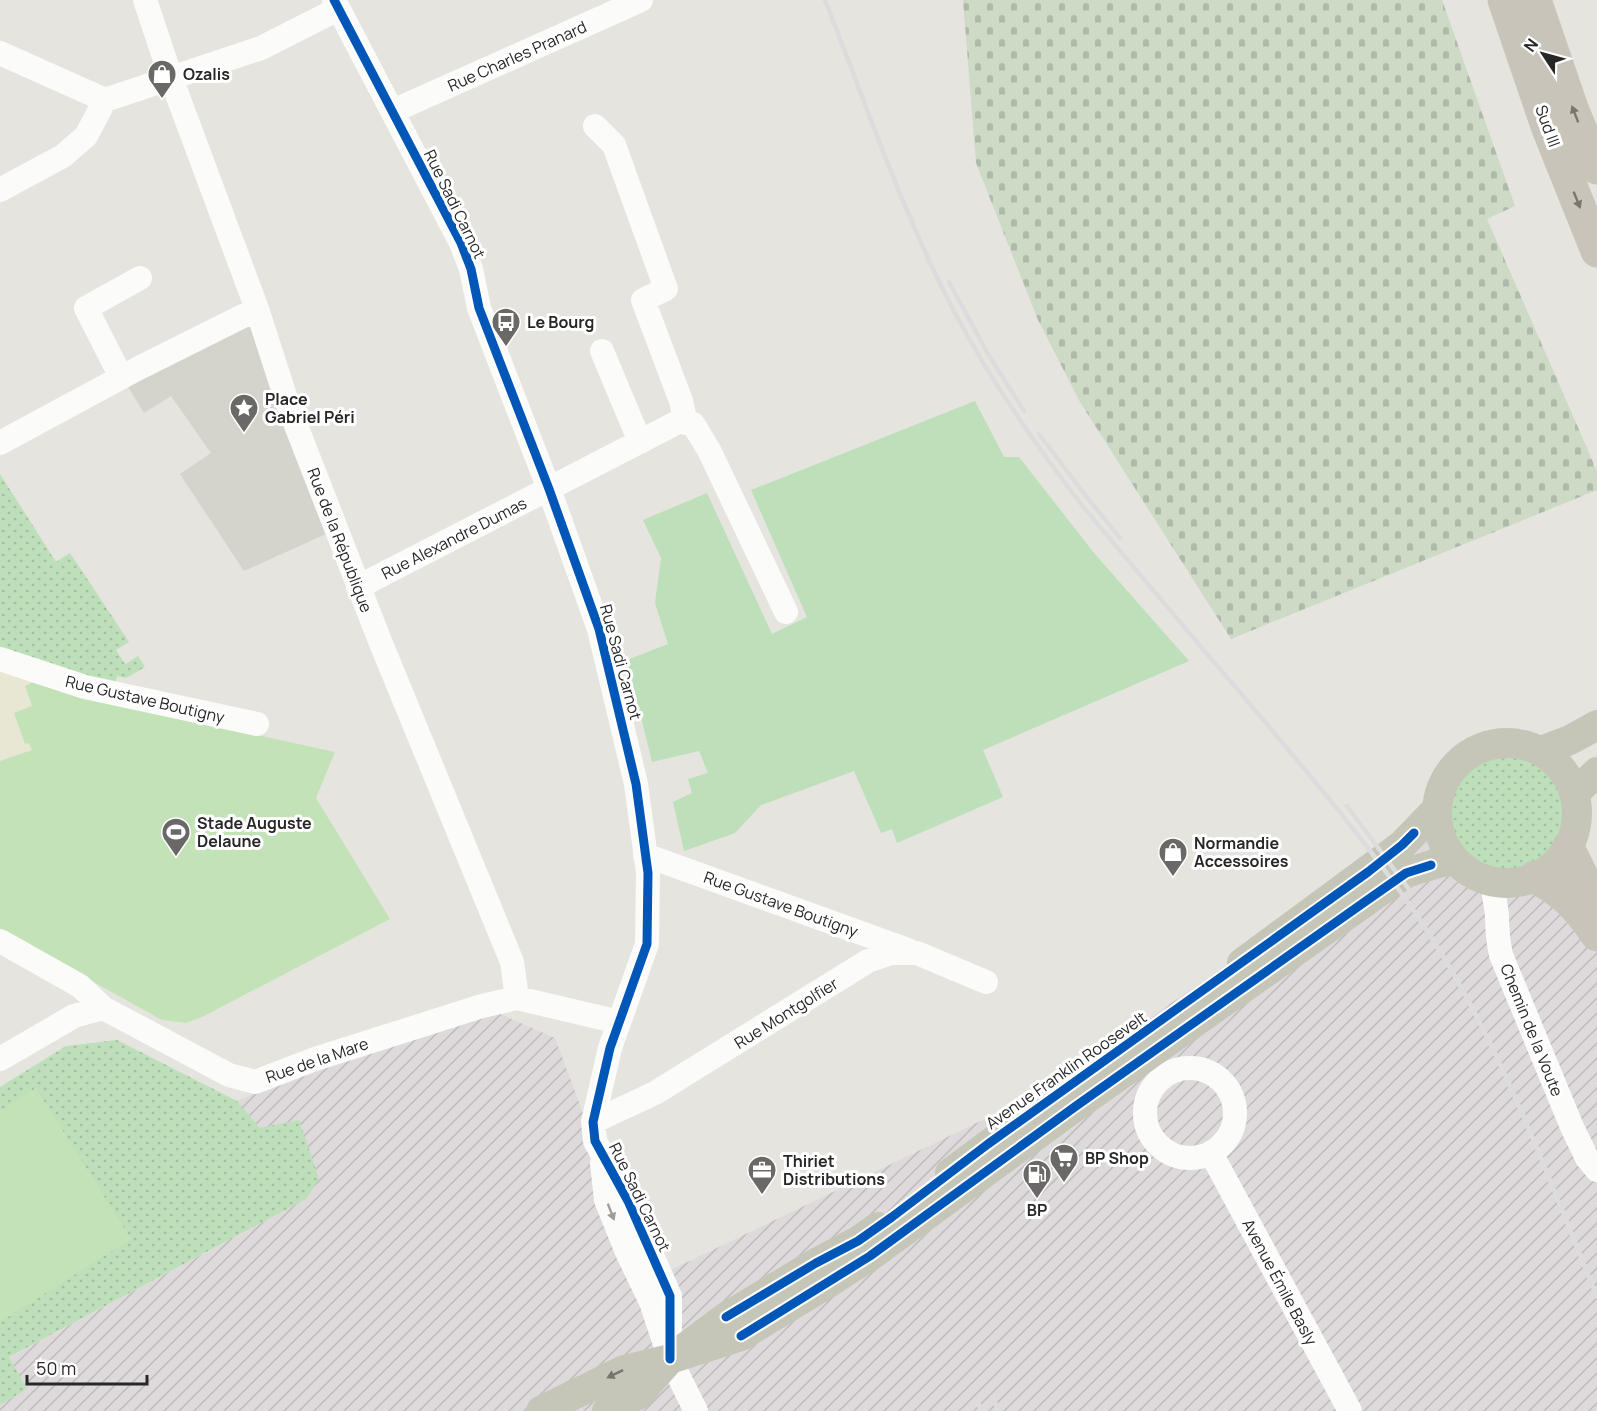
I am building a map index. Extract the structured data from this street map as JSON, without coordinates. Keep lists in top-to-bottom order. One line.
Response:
{"streets":{"highway":["Sud III"],"main road":["Avenue Franklin Roosevelt"],"street":["Rue Charles Pranard","Rue Sadi Carnot","Rue Alexandre Dumas","Rue de la République","Rue Gustave Boutigny","Rue Montgolfier","Chemin de la Voute","Rue de la Mare","Avenue Émile Basly"]},"crossings":[["Rue Charles Pranard","Rue Sadi Carnot"],["Rue Sadi Carnot","Rue Alexandre Dumas"],["Rue Sadi Carnot","Rue Gustave Boutigny"],["Rue Sadi Carnot","Rue Montgolfier"],["Rue Sadi Carnot","Rue de la Mare"],["Rue Sadi Carnot","Avenue Franklin Roosevelt"],["Rue Alexandre Dumas","Rue de la République"],["Rue de la République","Rue de la Mare"],["Rue Gustave Boutigny","Rue Montgolfier"],["Chemin de la Voute","Avenue Franklin Roosevelt"]],"places":{"shop":["Ozalis","Normandie Accessoires"],"bus stop":["Le Bourg"],"place":["Place Gabriel Péri"],"sports":["Stade Auguste Delaune"],"supermarket":["BP Shop"],"office":["Thiriet Distributions"],"fuel station":["BP"]},"scale_bar":"50 m","north":"top left"}
